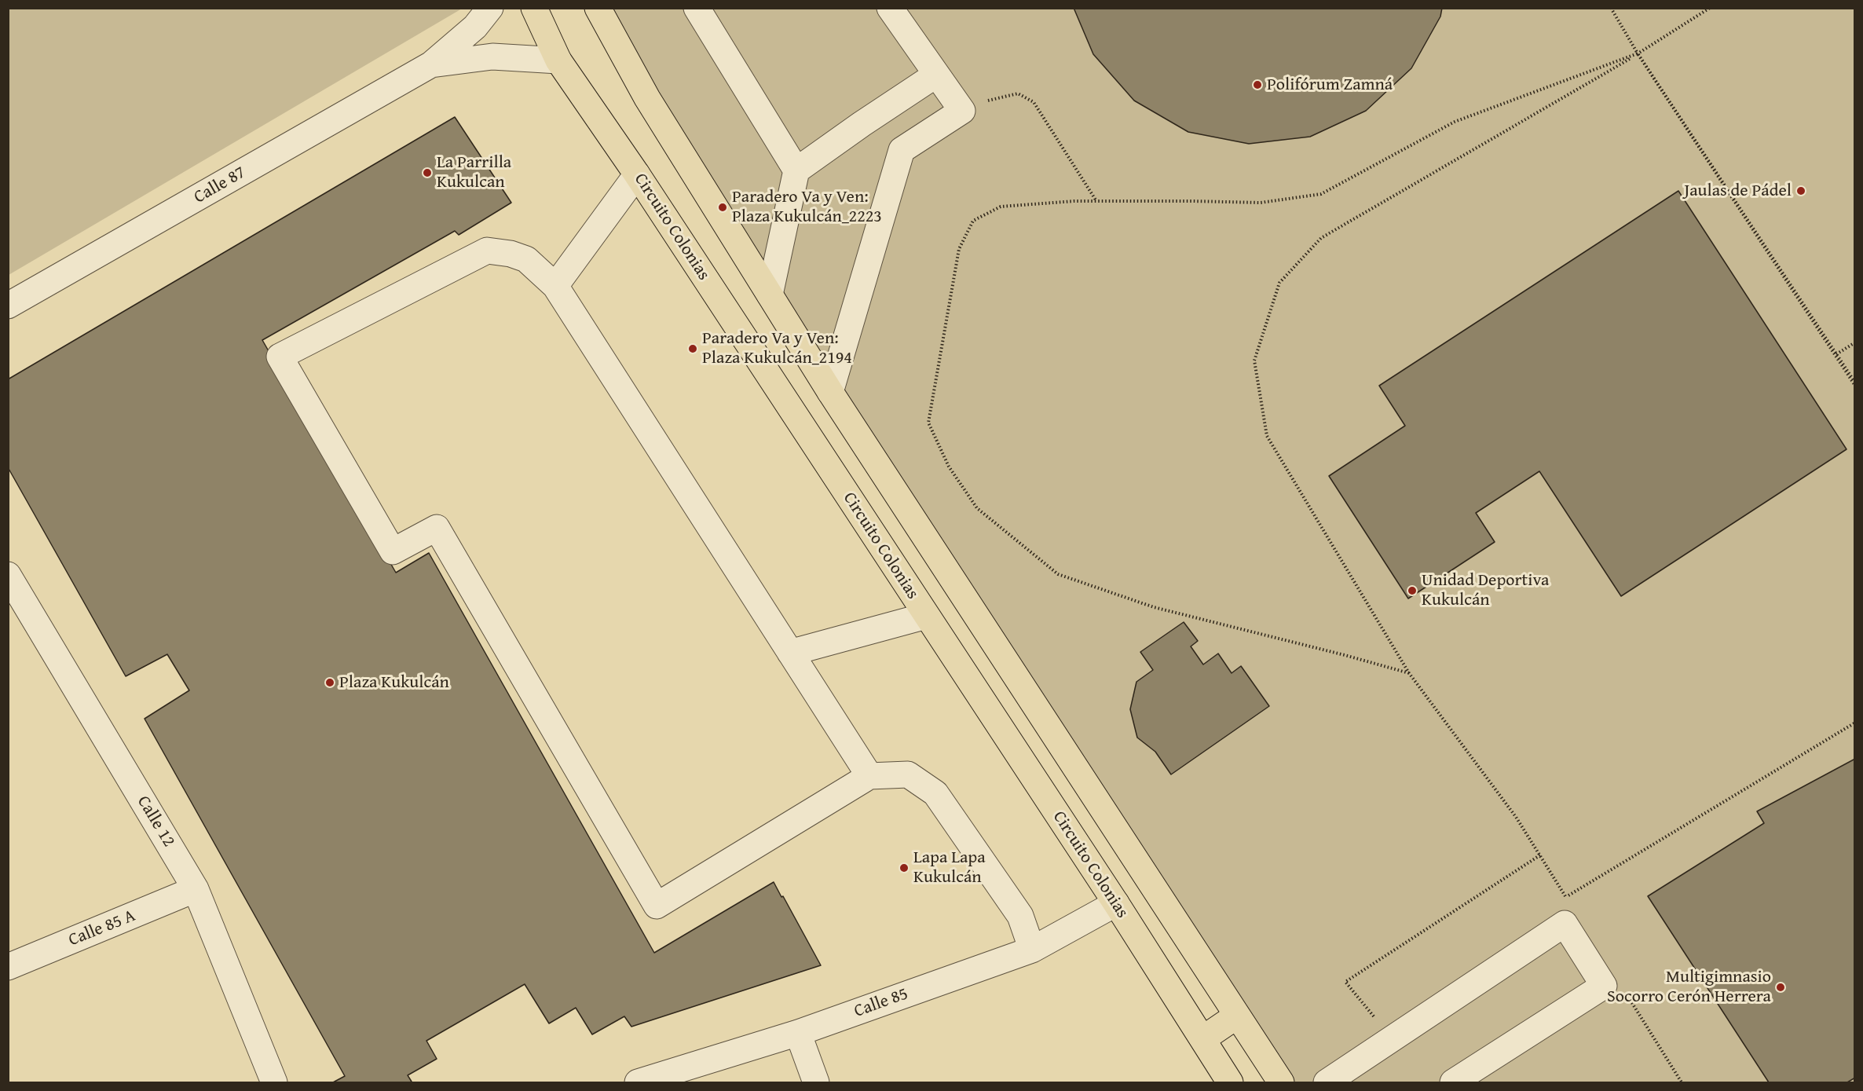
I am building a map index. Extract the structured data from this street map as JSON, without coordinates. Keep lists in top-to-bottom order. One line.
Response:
{"streets":{"main road":["Circuito Colonias"],"street":["Calle 87","Calle 12","Calle 85 A","Calle 85"]},"crossings":[["Calle 87","Circuito Colonias"],["Circuito Colonias","Calle 85"],["Calle 12","Calle 85 A"]],"places":["Polifórum Zamná","La Parrilla Kukulcan","Jaulas de Pádel","Paradero Va y Ven: Plaza Kukulcán_2223","Paradero Va y Ven: Plaza Kukulcán_2194","Unidad Deportiva Kukulcán","Plaza Kukulcán","Lapa Lapa Kukulcán","Multigimnasio Socorro Cerón Herrera"]}
